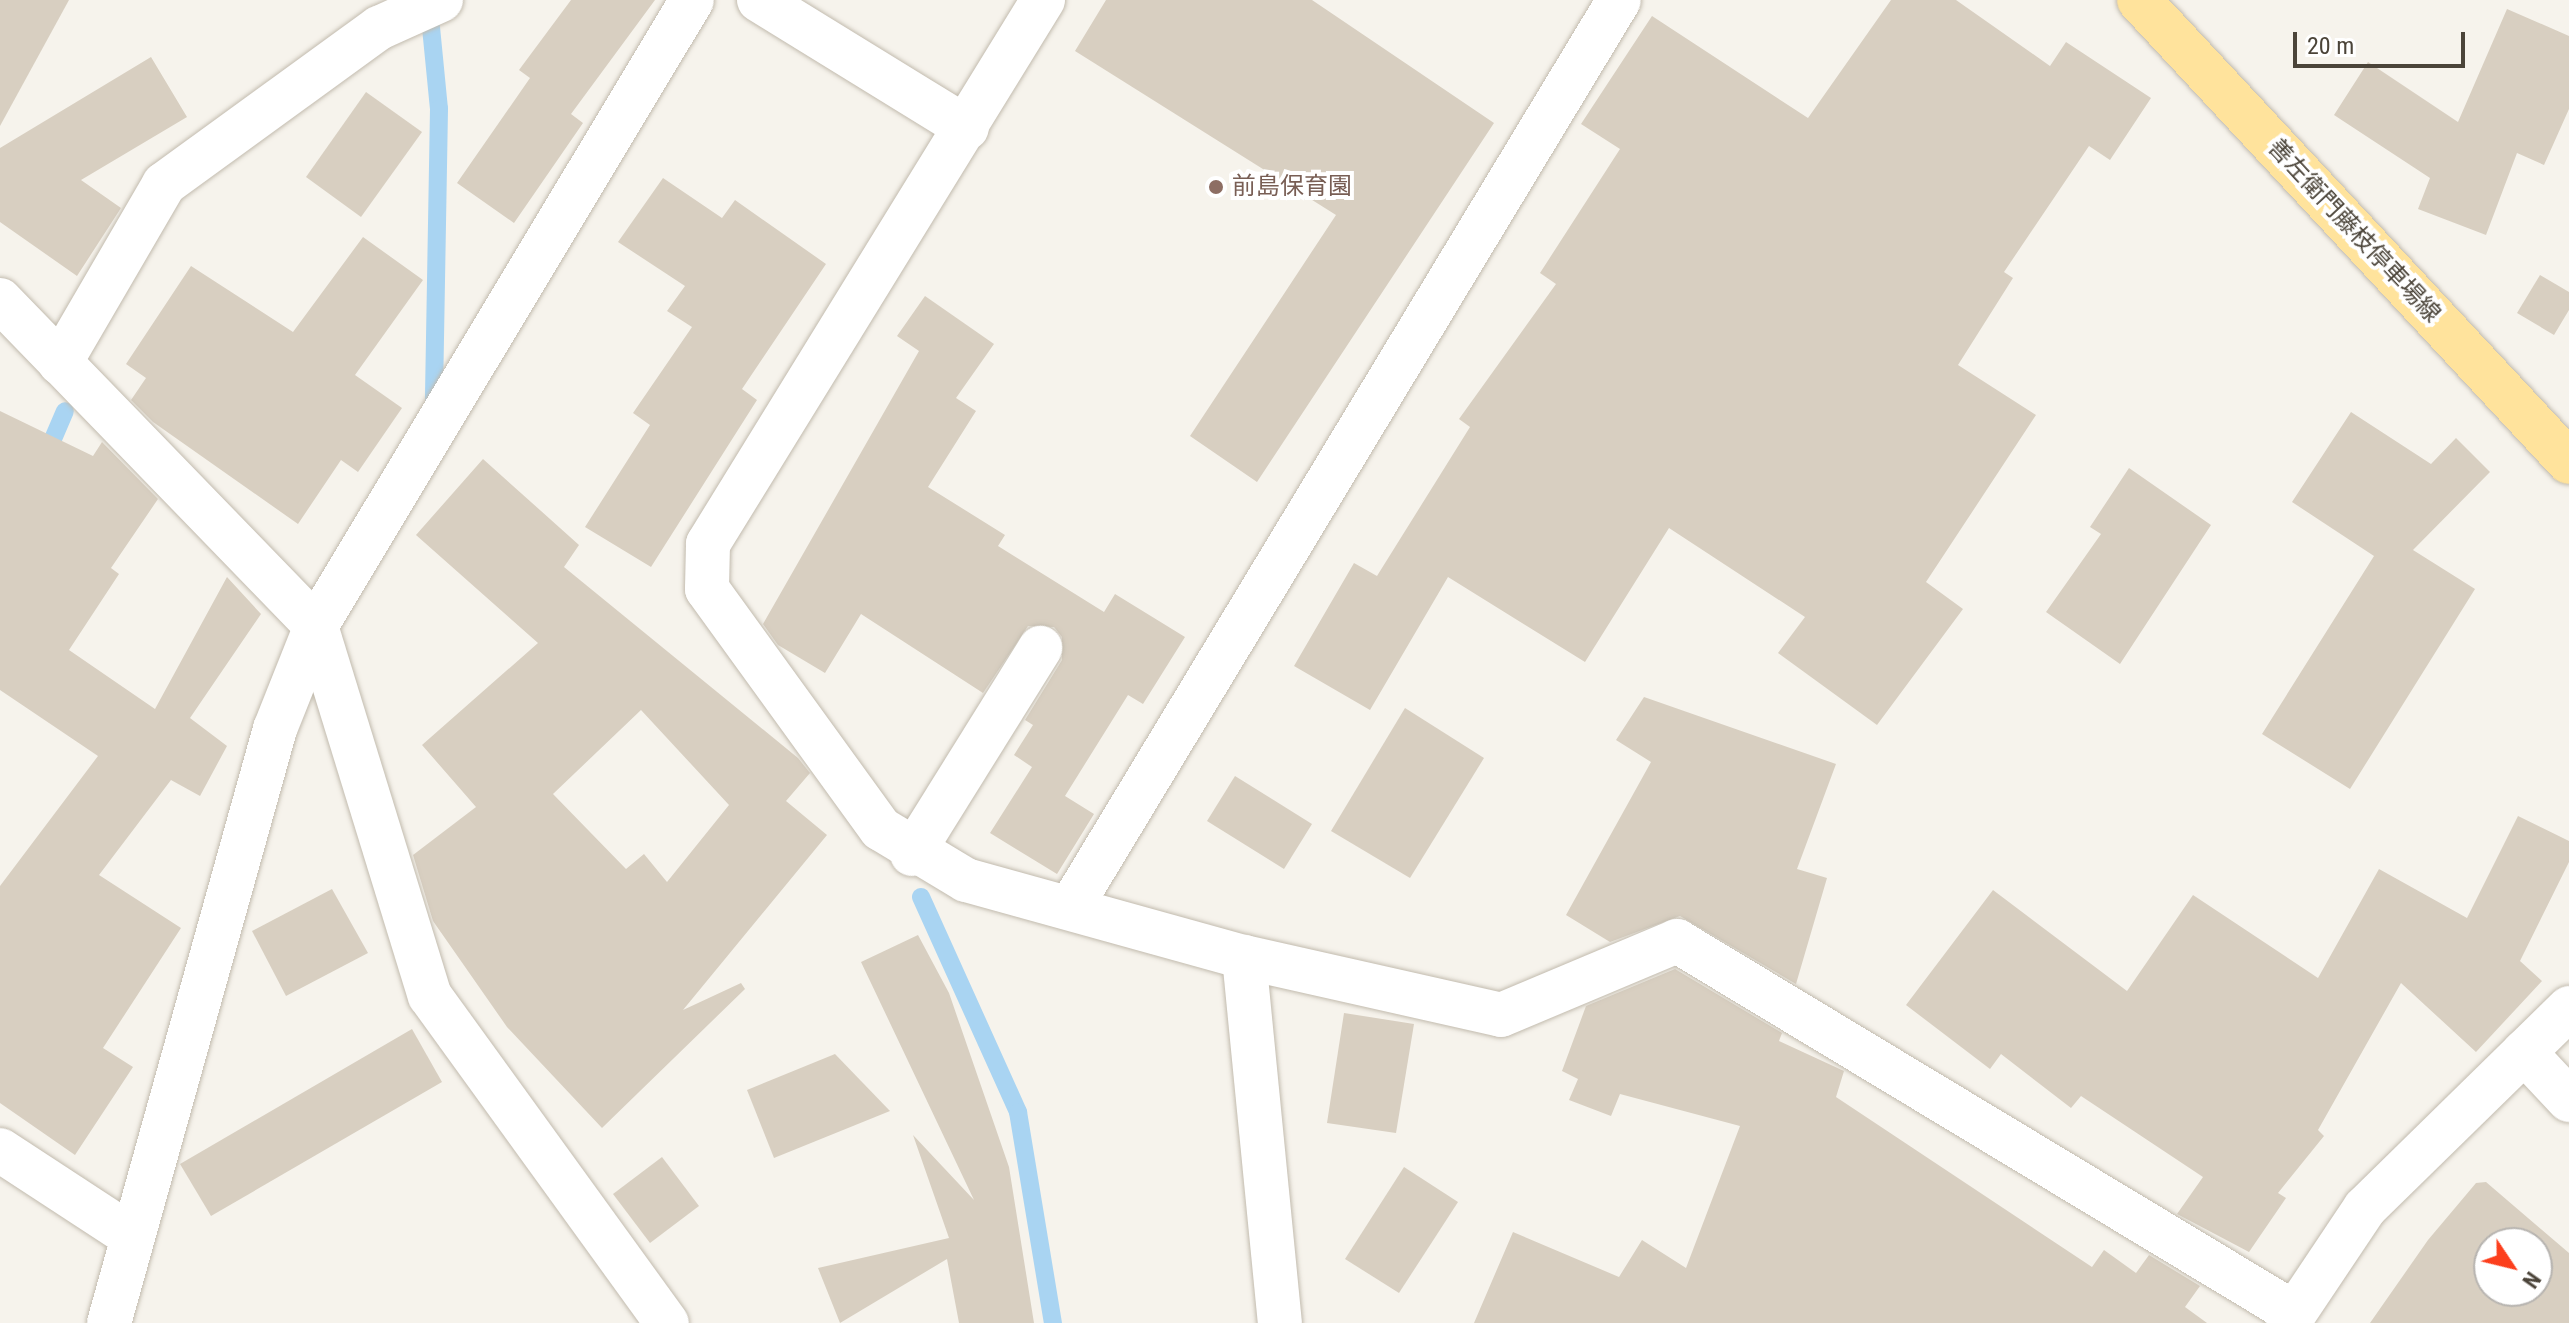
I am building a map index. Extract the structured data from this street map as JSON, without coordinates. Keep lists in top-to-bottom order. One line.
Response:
{"streets":{"main road":["善左衛門藤枝停車場線"]},"places":["前島保育園"],"scale_bar":"20 m","north":"bottom right"}
